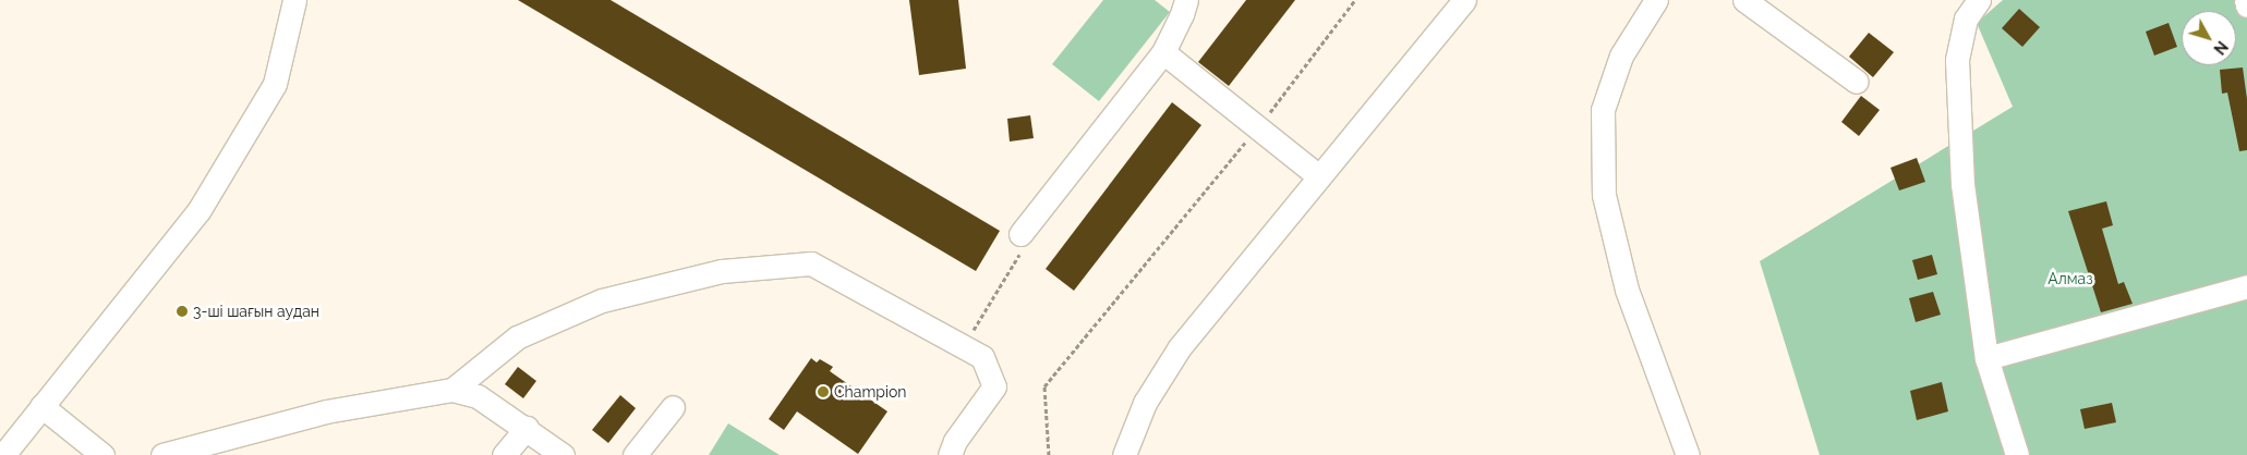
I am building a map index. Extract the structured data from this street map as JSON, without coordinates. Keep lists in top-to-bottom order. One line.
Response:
{"parks":["Алмаз"],"places":["3-ші шағын аудан","Champion"],"north":"bottom right"}
